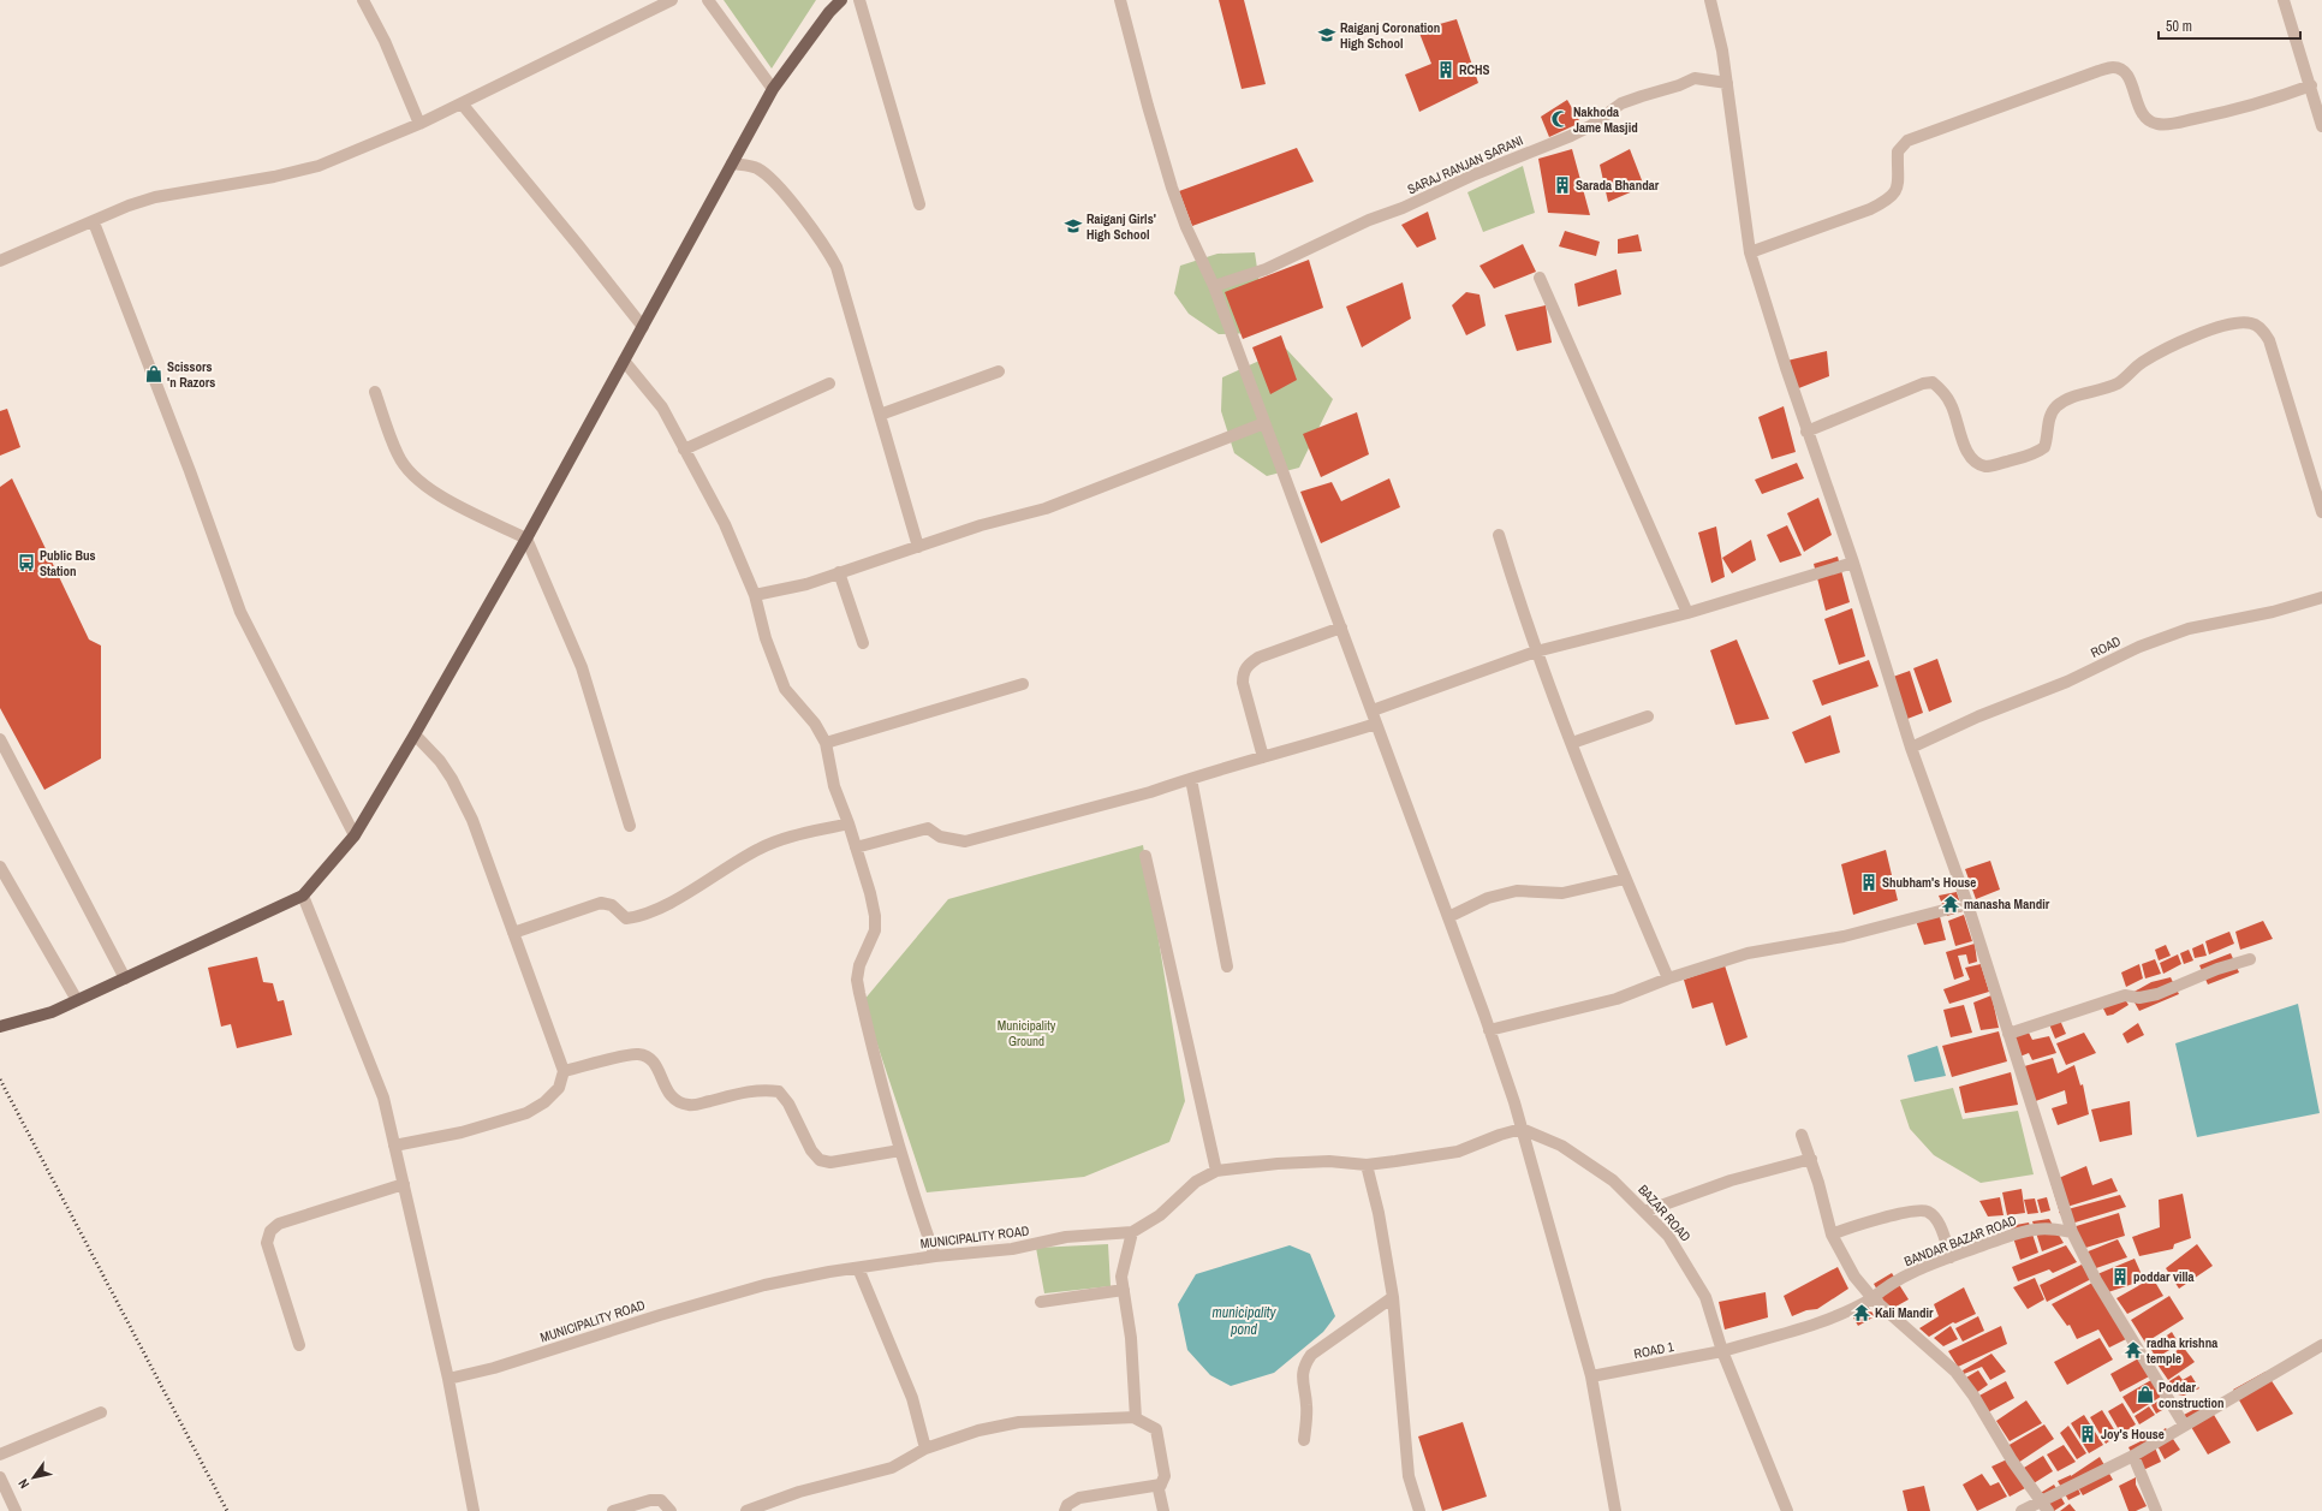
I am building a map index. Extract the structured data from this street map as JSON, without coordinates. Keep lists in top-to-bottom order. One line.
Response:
{"streets":{"street":["SARAJ RANJAN SARANI","ROAD","BAZAR ROAD","MUNICIPALITY ROAD","BANDAR BAZAR ROAD","ROAD 1"]},"crossings":[["BAZAR ROAD","MUNICIPALITY ROAD"],["BAZAR ROAD","ROAD 1"]],"water":["municipality pond"],"parks":["Municipality Ground"],"places":{"school or university":["Raiganj Coronation High School","Raiganj Girls' High School"],"building":["RCHS","Sarada Bhandar","Shubham's House","poddar villa","Joy's House"],"mosque":["Nakhoda Jame Masjid"],"shop":["Scissors 'n Razors","Poddar construction"],"bus stop":["Public Bus Station"],"temple":["manasha Mandir","Kali Mandir","radha krishna temple"]},"scale_bar":"50 m","north":"bottom left"}
